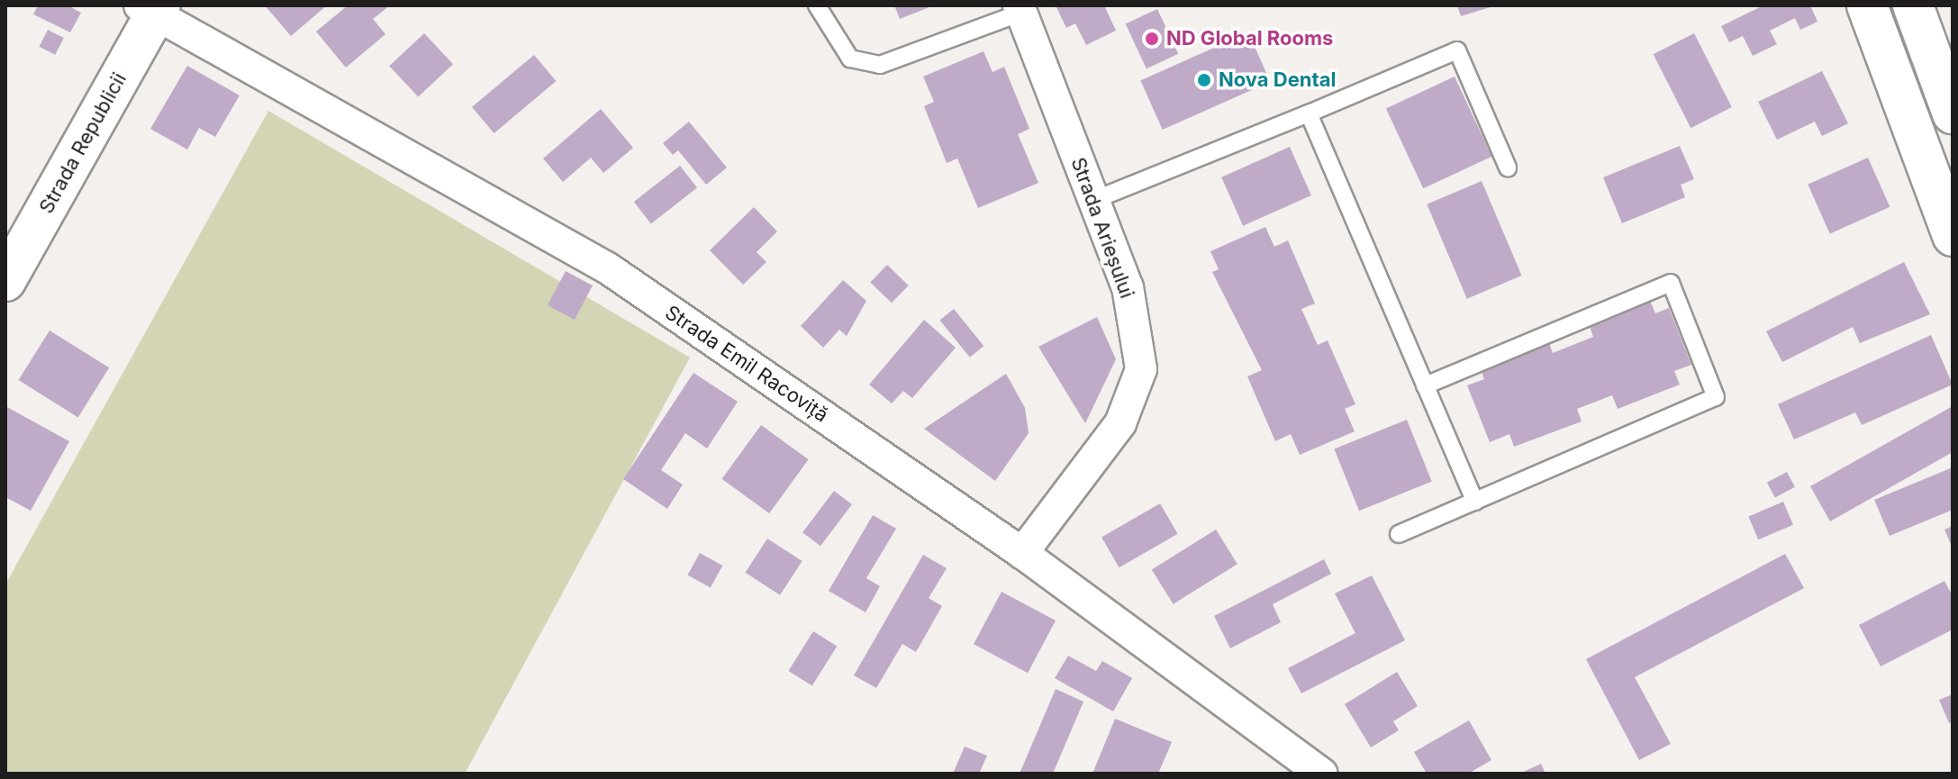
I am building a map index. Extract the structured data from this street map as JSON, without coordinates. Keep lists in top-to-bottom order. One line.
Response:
{"streets":{"main road":["Strada Republicii"],"street":["Strada Arieșului","Strada Emil Racoviță"]},"crossings":[["Strada Republicii","Strada Emil Racoviță"],["Strada Arieșului","Strada Emil Racoviță"]],"places":["ND Global Rooms","Nova Dental"]}
